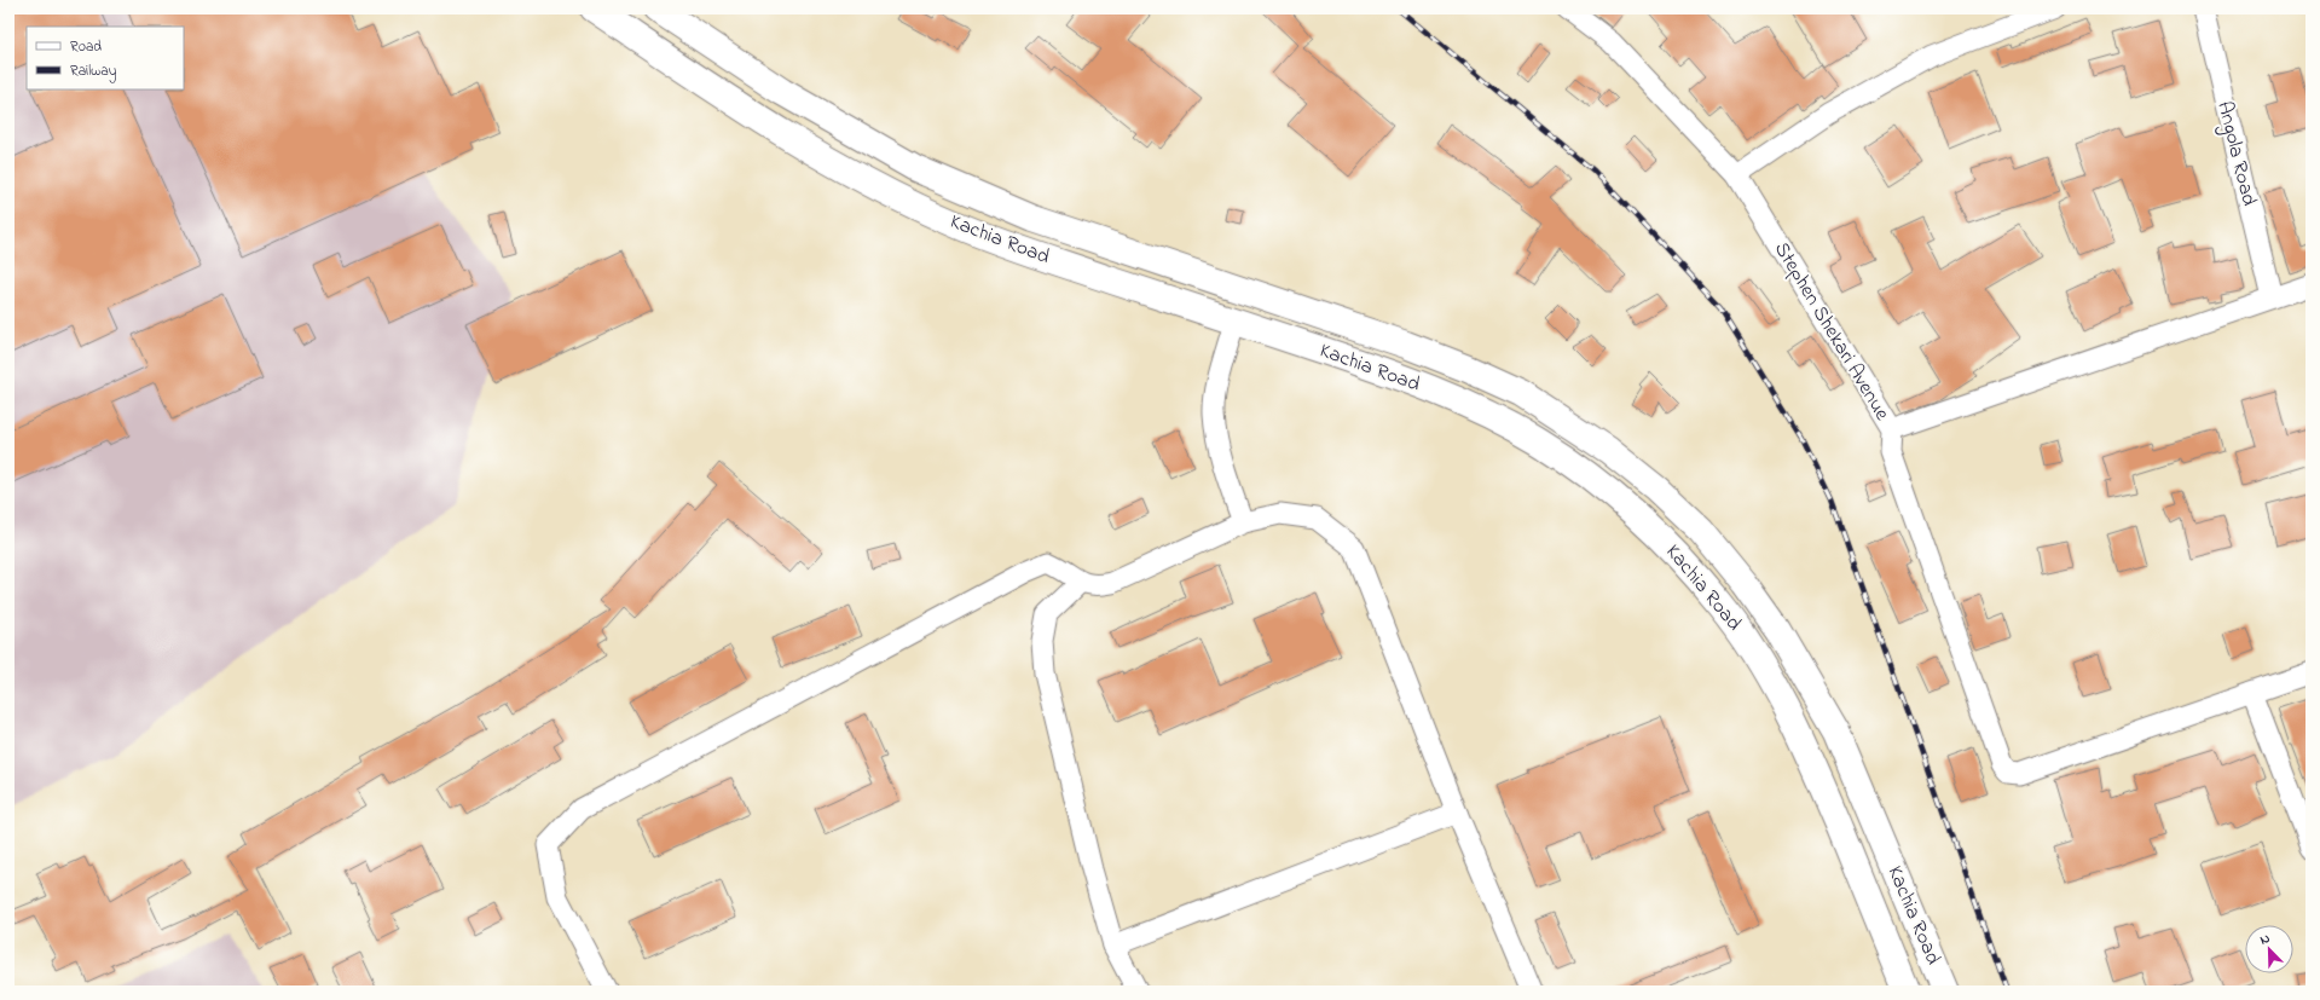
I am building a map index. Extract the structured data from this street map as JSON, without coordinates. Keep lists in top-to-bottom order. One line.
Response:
{"streets":{"main road":["Kachia Road"],"street":["Angola Road","Stephen Shekari Avenue"]},"legend":["Road","Railway"],"north":"top left"}
